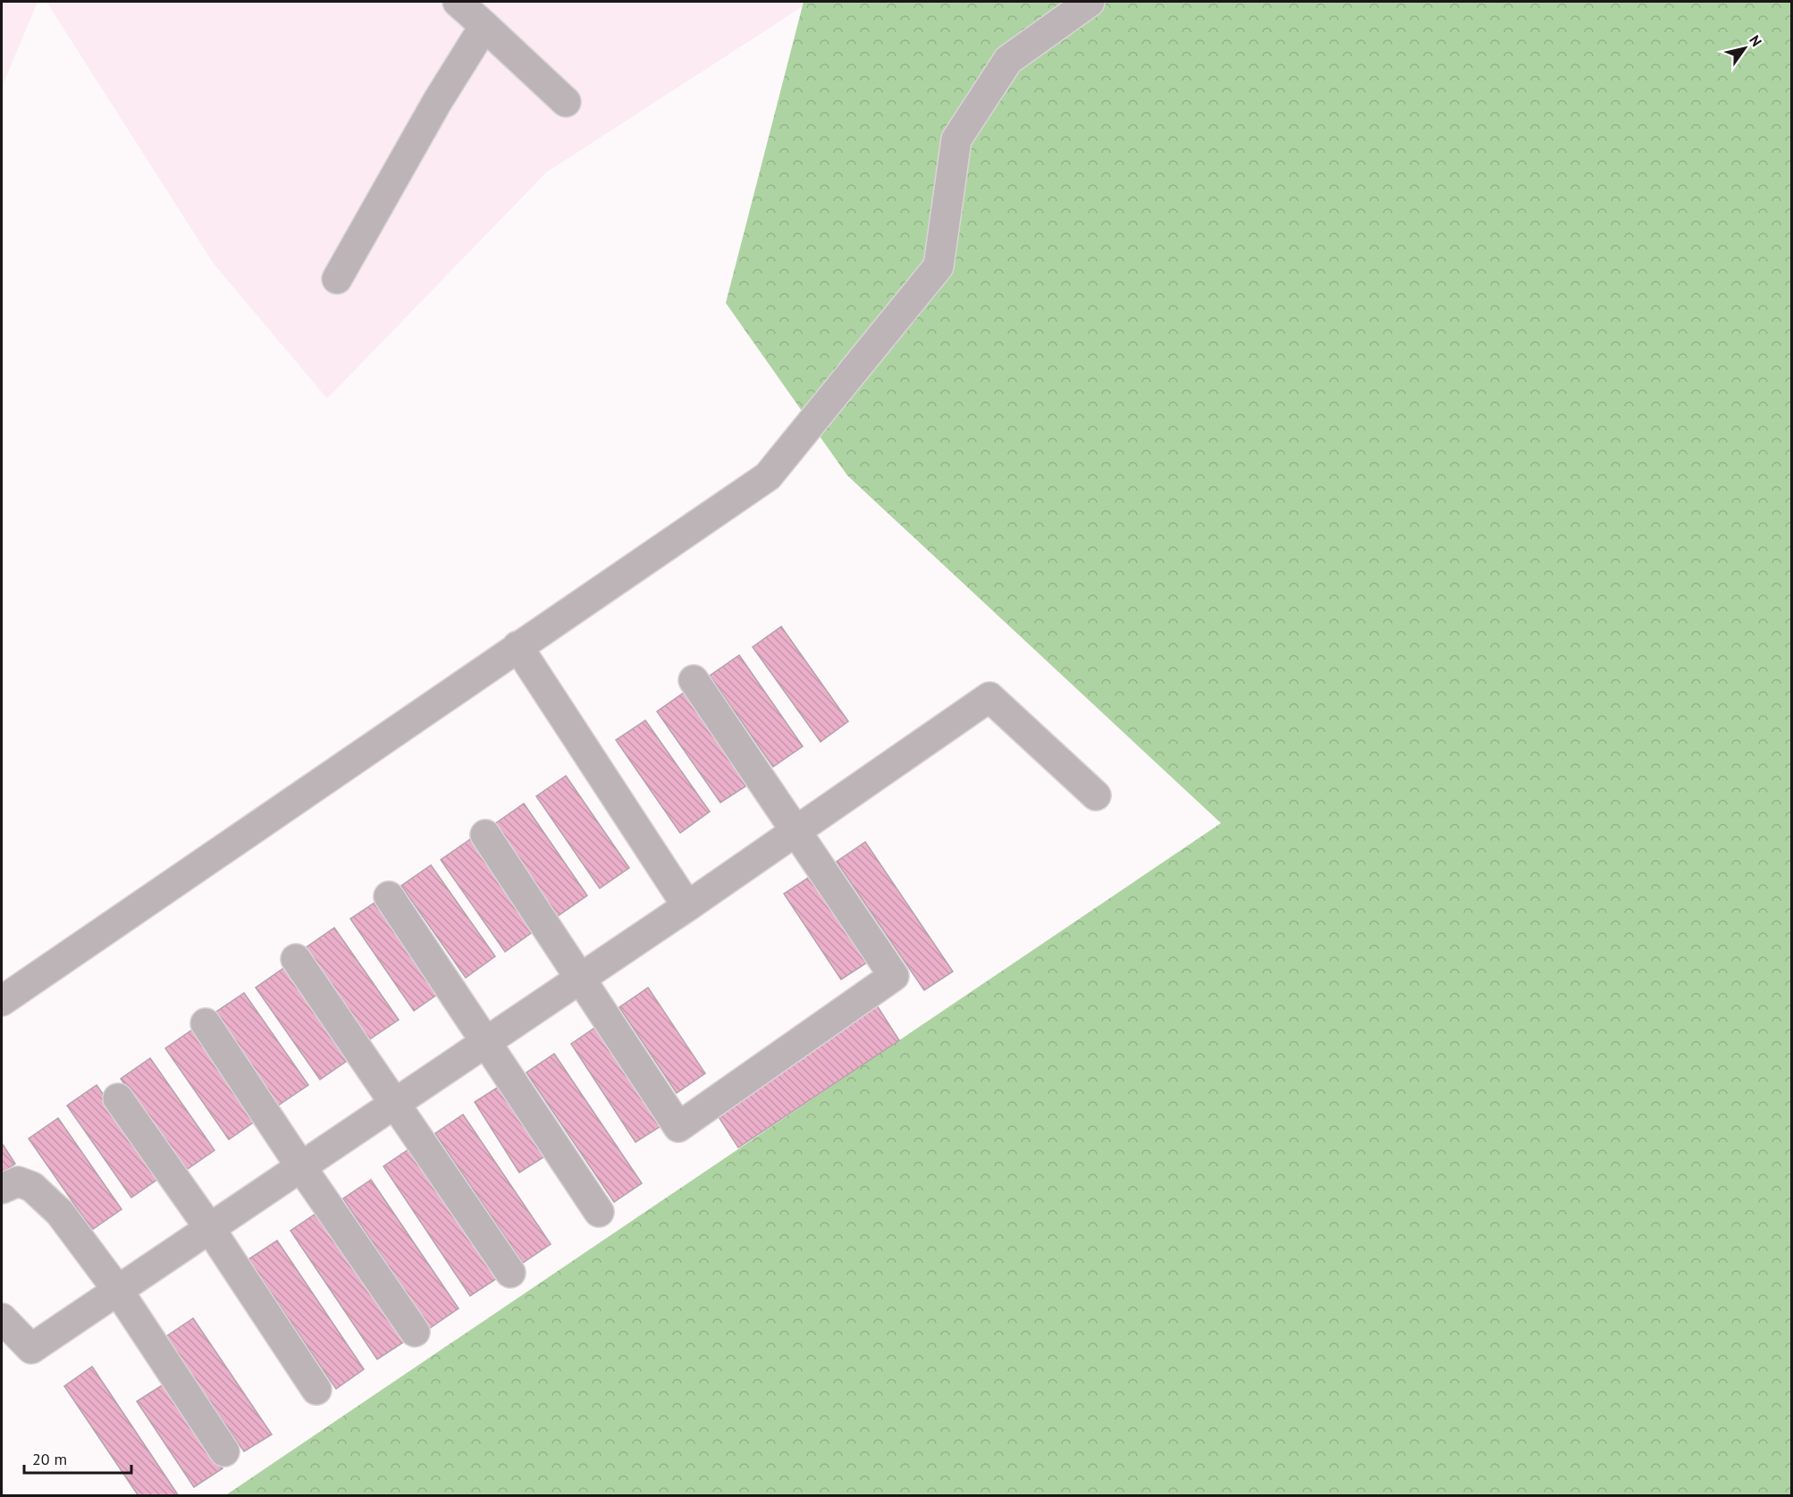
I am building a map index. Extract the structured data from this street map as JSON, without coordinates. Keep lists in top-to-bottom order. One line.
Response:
{"scale_bar":"20 m","north":"top right"}
